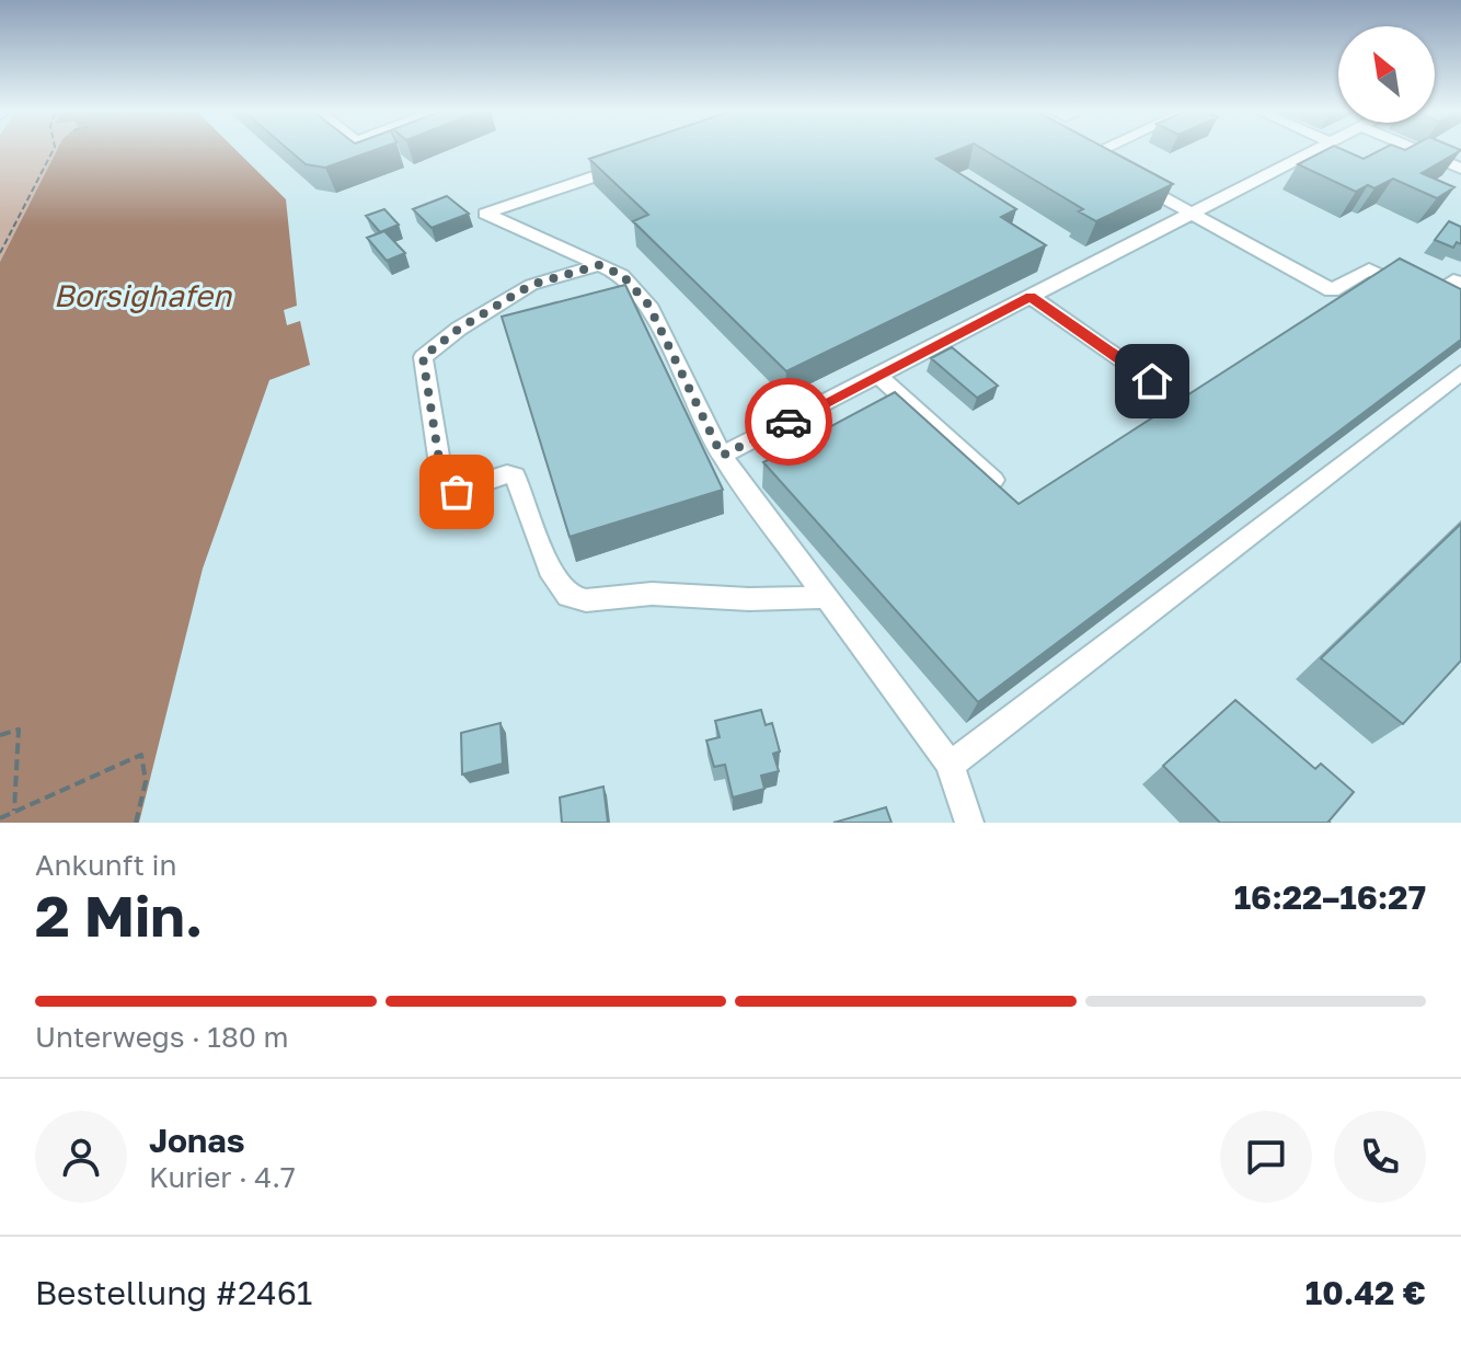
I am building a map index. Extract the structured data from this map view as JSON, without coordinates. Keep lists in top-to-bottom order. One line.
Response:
{"water":["Borsighafen"],"north":"top left","page":{"heading":["2 Min.","Ankunft in","16:22–16:27"],"panel":["Jonas","Kurier · 4.7","Bestellung #2461","10.42 €"],"bar":"Unterwegs · 180 m"}}
